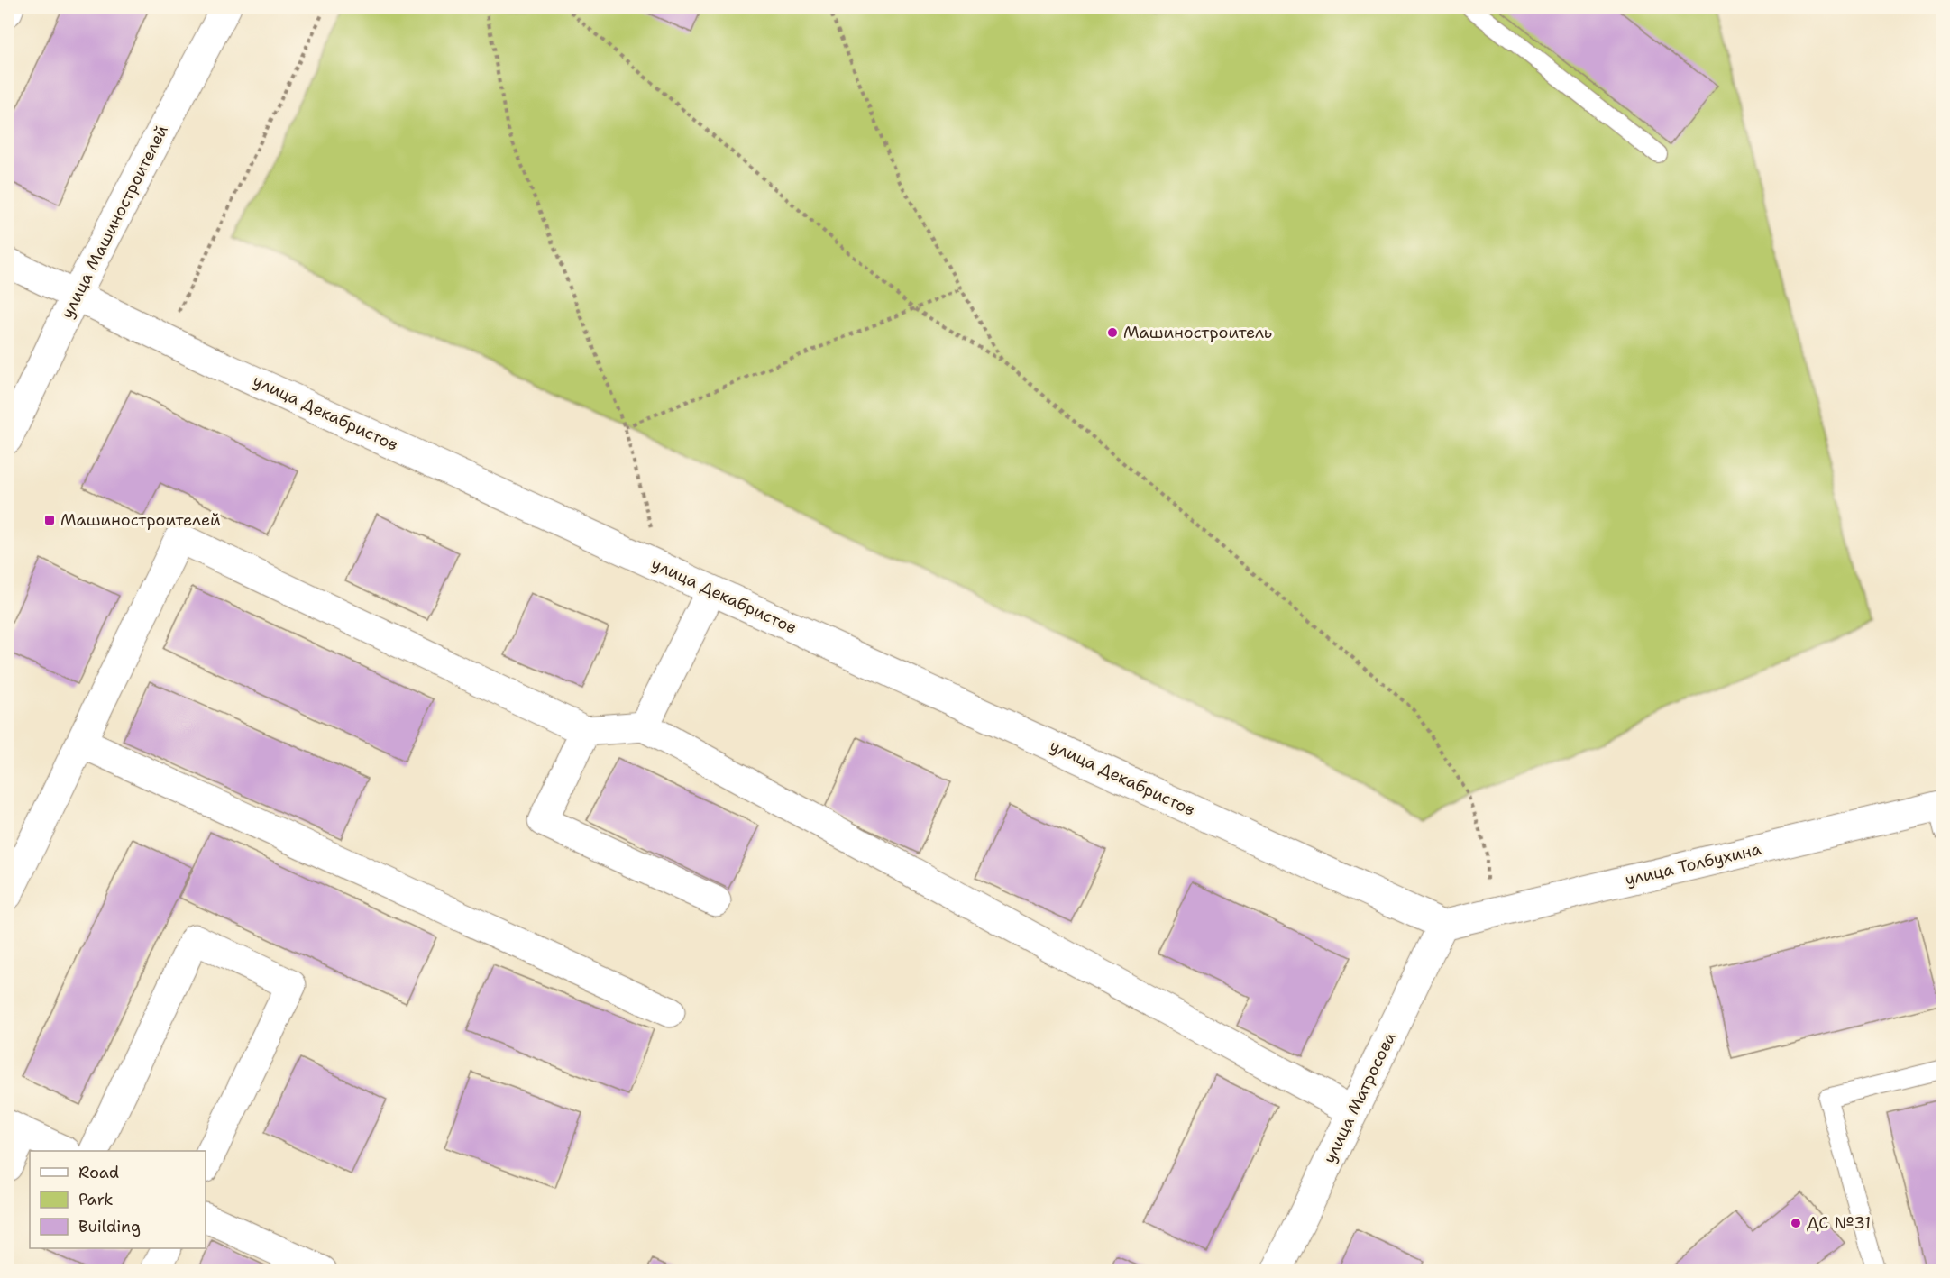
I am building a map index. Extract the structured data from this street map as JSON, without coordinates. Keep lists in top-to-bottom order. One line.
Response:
{"streets":{"street":["улица Машиностроителей","улица Декабристов","улица Толбухина","улица Матросова"]},"crossings":[["улица Машиностроителей","улица Декабристов"],["улица Декабристов","улица Толбухина"],["улица Декабристов","улица Матросова"],["улица Толбухина","улица Матросова"]],"places":{"other":["Машиностроитель","ДС №31"],"transit":["Машиностроителей"]},"legend":["Road","Park","Building"]}
